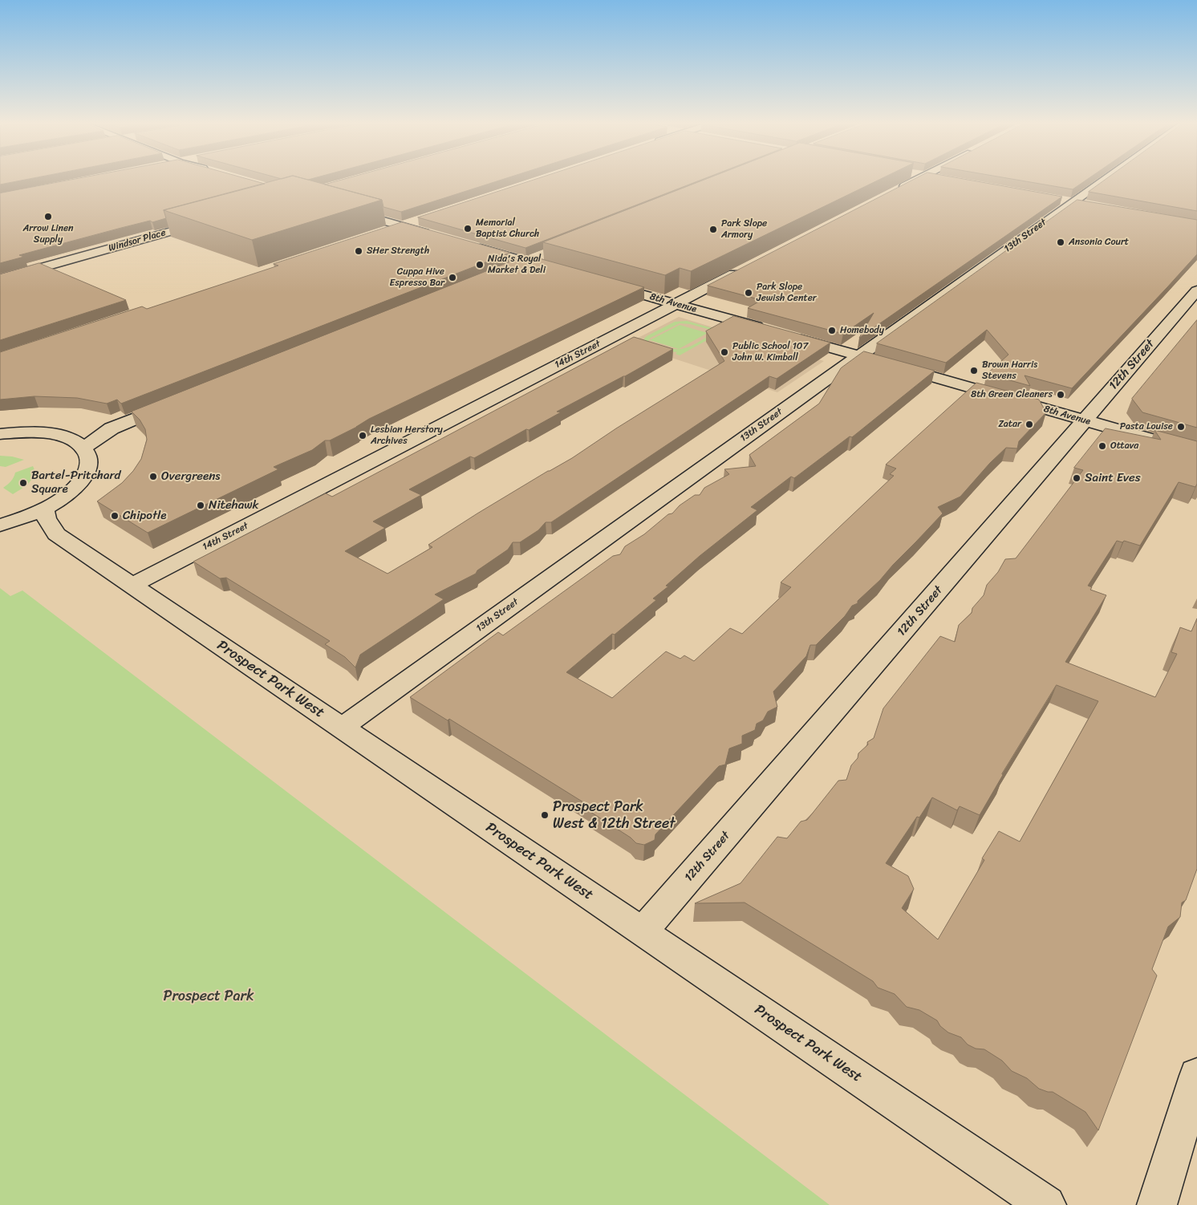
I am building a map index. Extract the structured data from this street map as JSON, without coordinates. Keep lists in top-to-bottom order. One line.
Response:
{"streets":{"street":["13th Street","Windsor Place","8th Avenue","14th Street","12th Street","Prospect Park West"]},"crossings":[["13th Street","8th Avenue"],["13th Street","Prospect Park West"],["8th Avenue","14th Street"],["8th Avenue","12th Street"],["14th Street","Prospect Park West"],["12th Street","Prospect Park West"]],"parks":["Prospect Park"],"places":["Arrow Linen Supply","Memorial Baptist Church","Park Slope Armory","Ansonia Court","SHer Strength","Nida's Royal Market & Deli","Cuppa Hive Espresso Bar","Park Slope Jewish Center","Homebody","Public School 107 John W. Kimball","Brown Harris Stevens","8th Green Cleaners","Zatar","Pasta Louise","Lesbian Herstory Archives","Ottava","Overgreens","Saint Eves","Bartel-Pritchard Square","Nitehawk","Chipotle","Prospect Park West & 12th Street"]}
